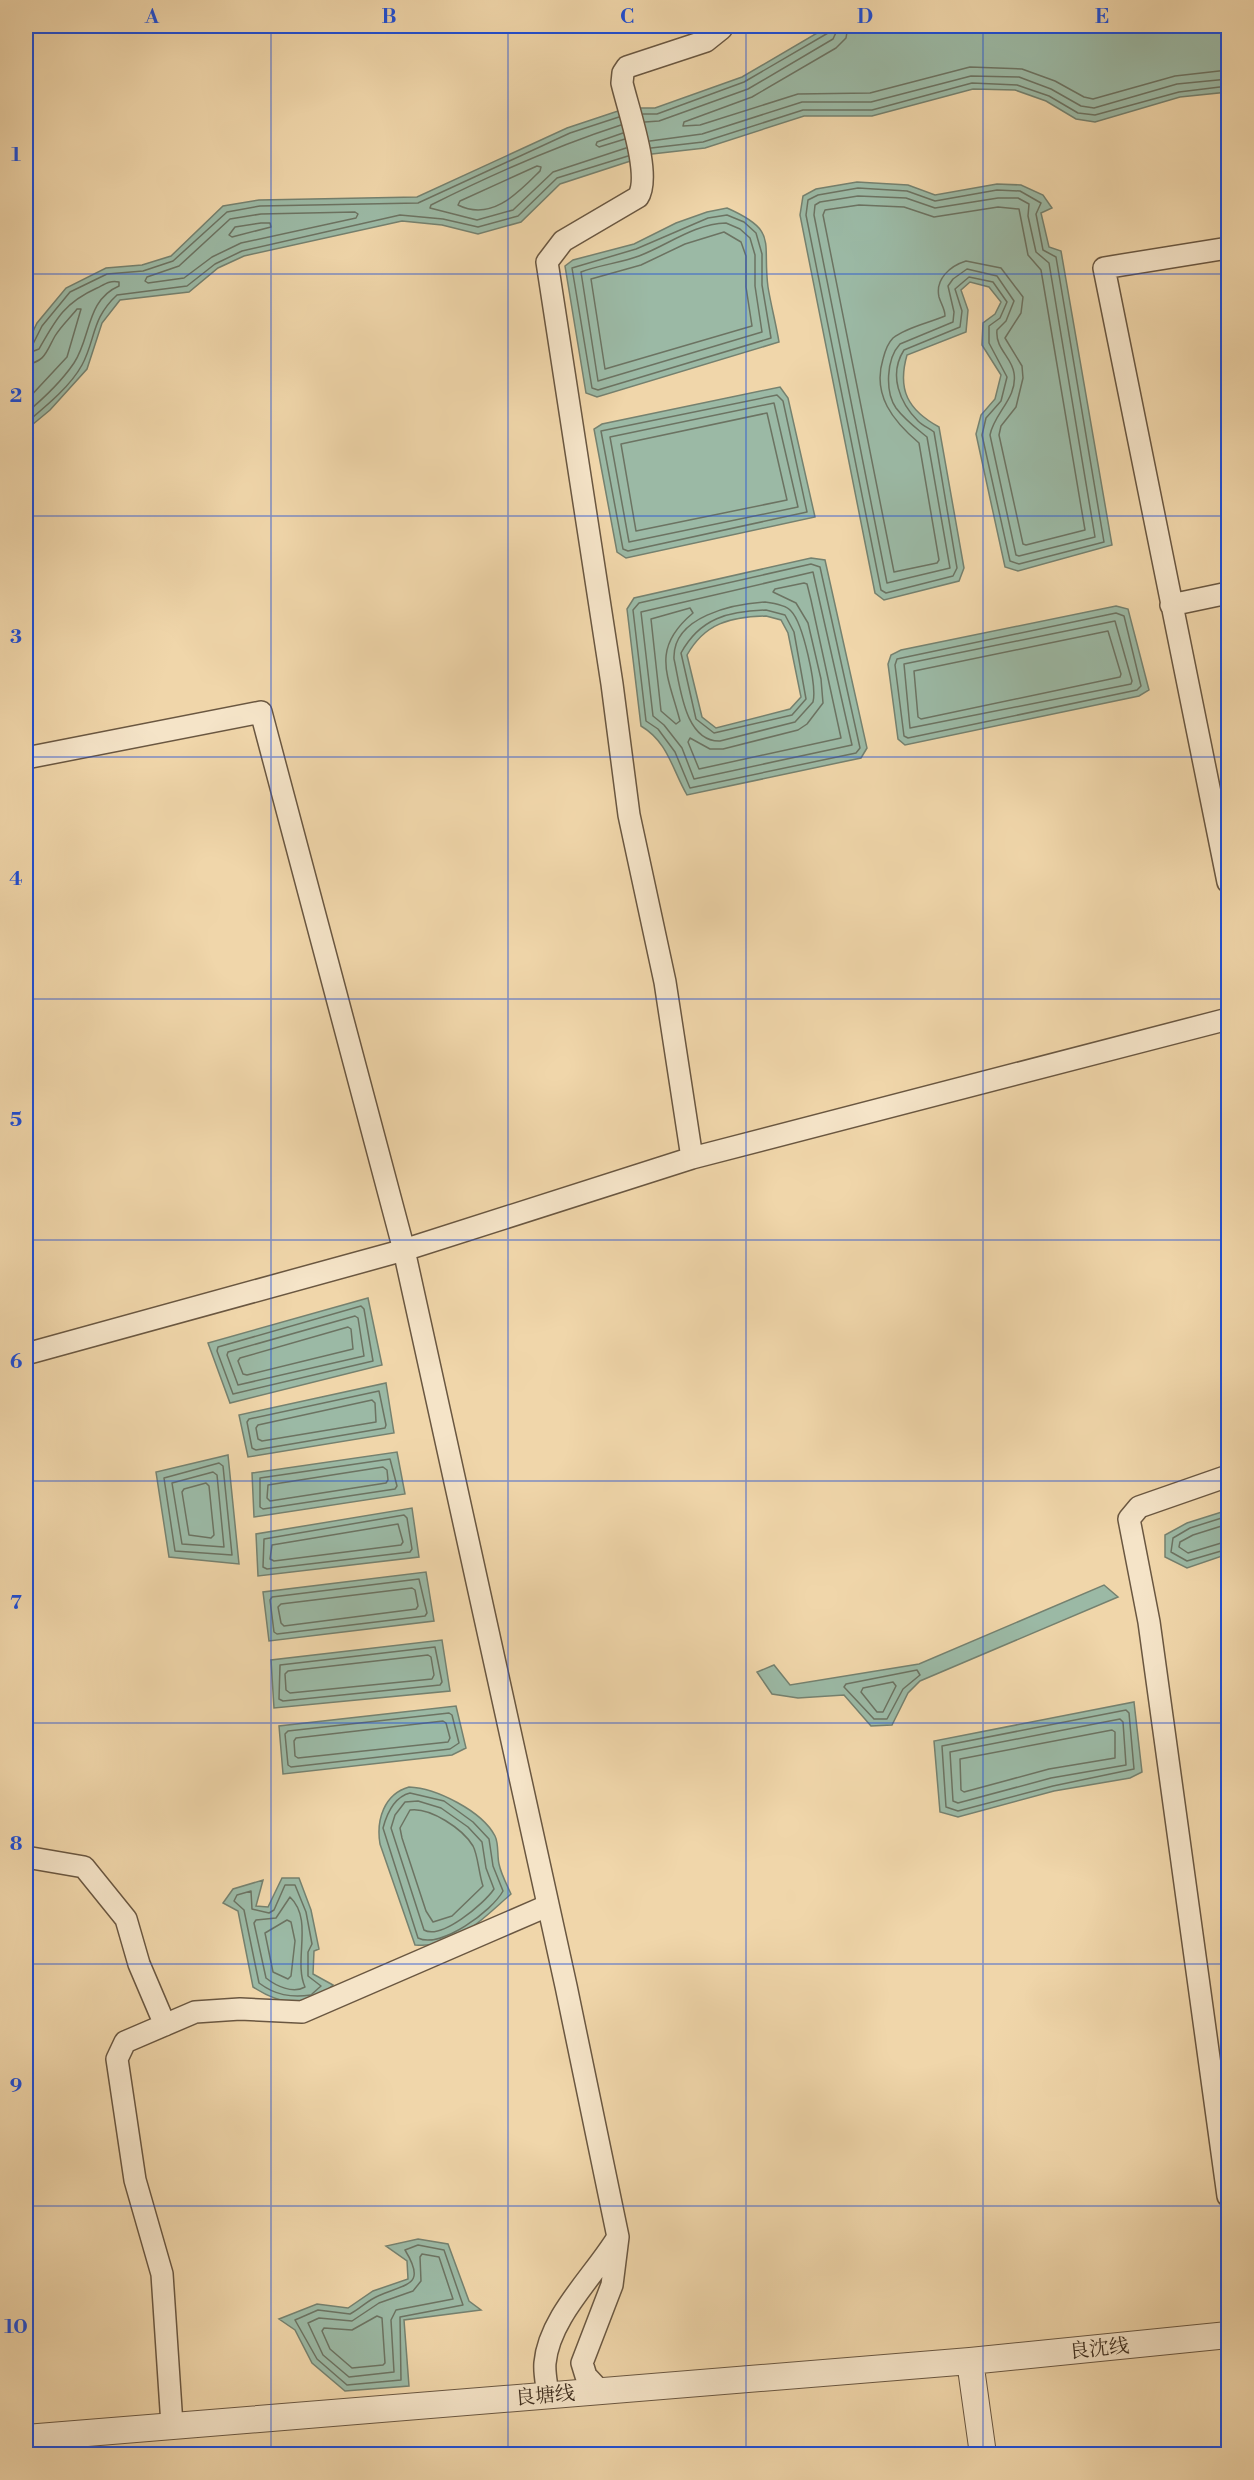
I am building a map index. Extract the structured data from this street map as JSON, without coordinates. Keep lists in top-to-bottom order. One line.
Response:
{"streets":{"street":["良沈线","良塘线"]},"crossings":[["良沈线","良塘线"]],"grid":{"columns":["A","B","C","D","E"],"rows":["1","2","3","4","5","6","7","8","9","10"]}}
